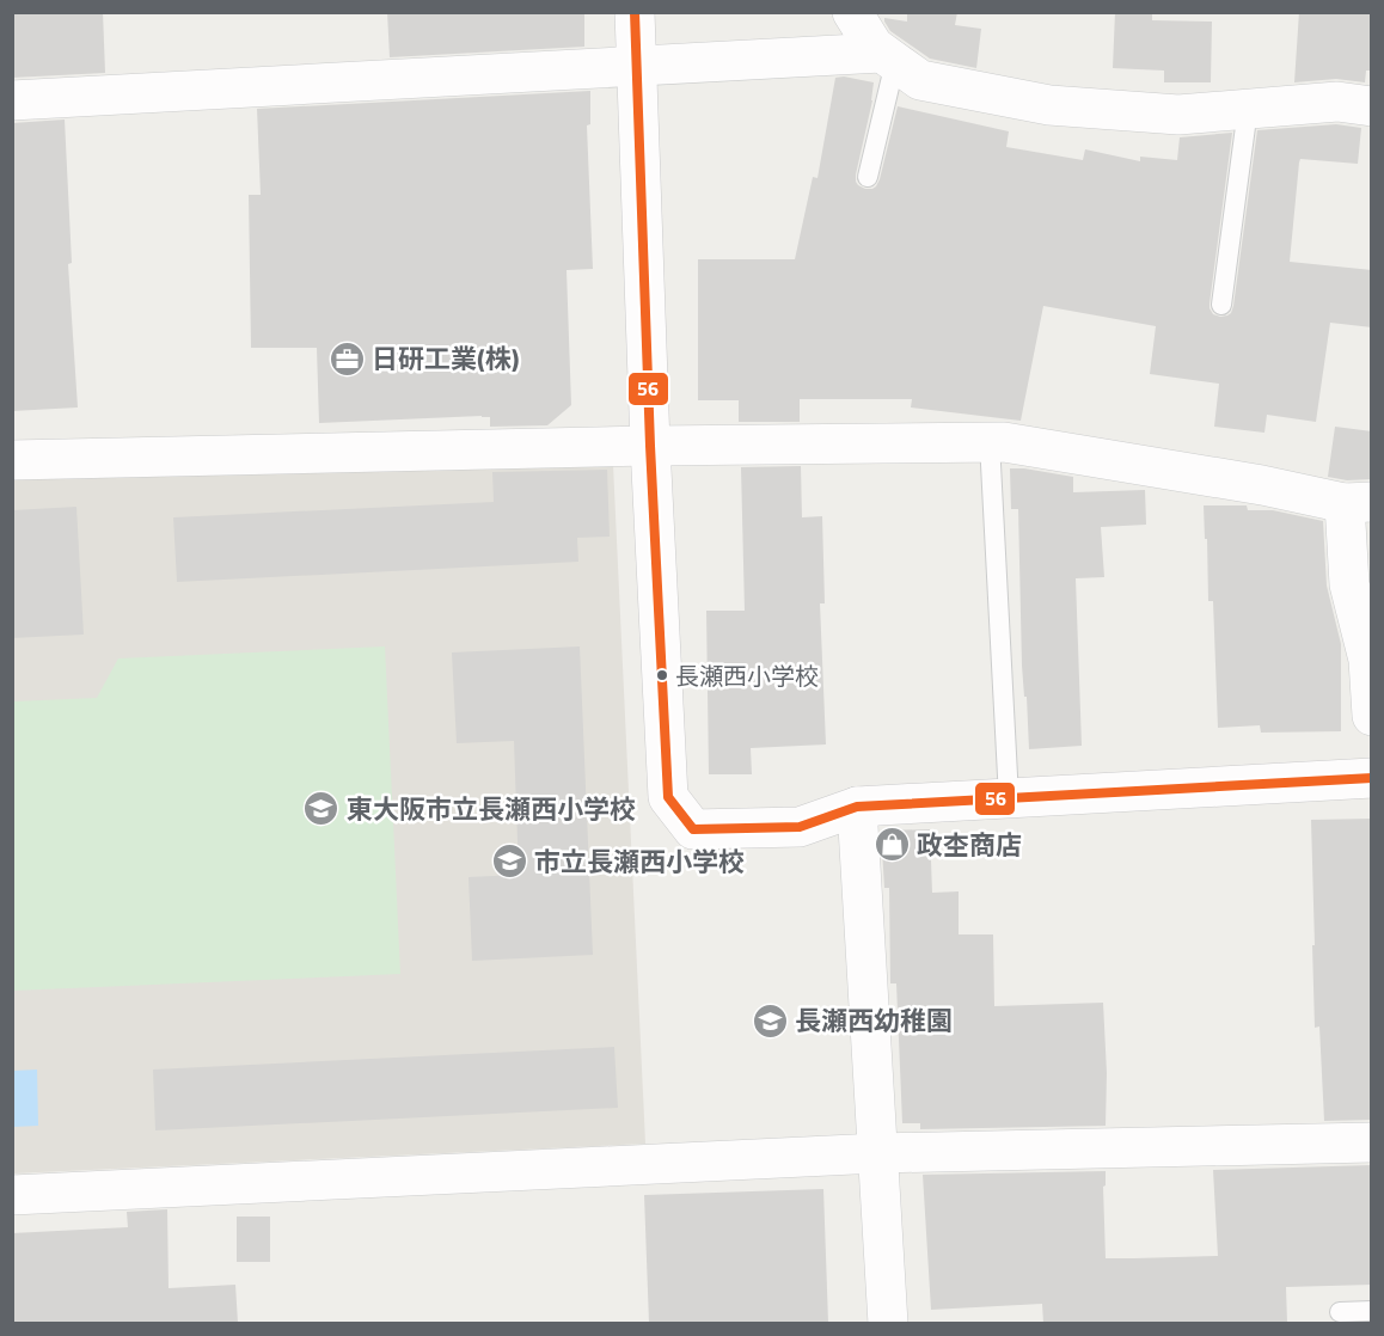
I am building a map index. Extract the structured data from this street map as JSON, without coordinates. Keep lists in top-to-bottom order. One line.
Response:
{"places":{"office":["日研工業(株)"],"other":["長瀬西小学校"],"school or university":["東大阪市立長瀬西小学校","市立長瀬西小学校","長瀬西幼稚園"],"shop":["政杢商店"]},"lines":["transit line 56"]}
